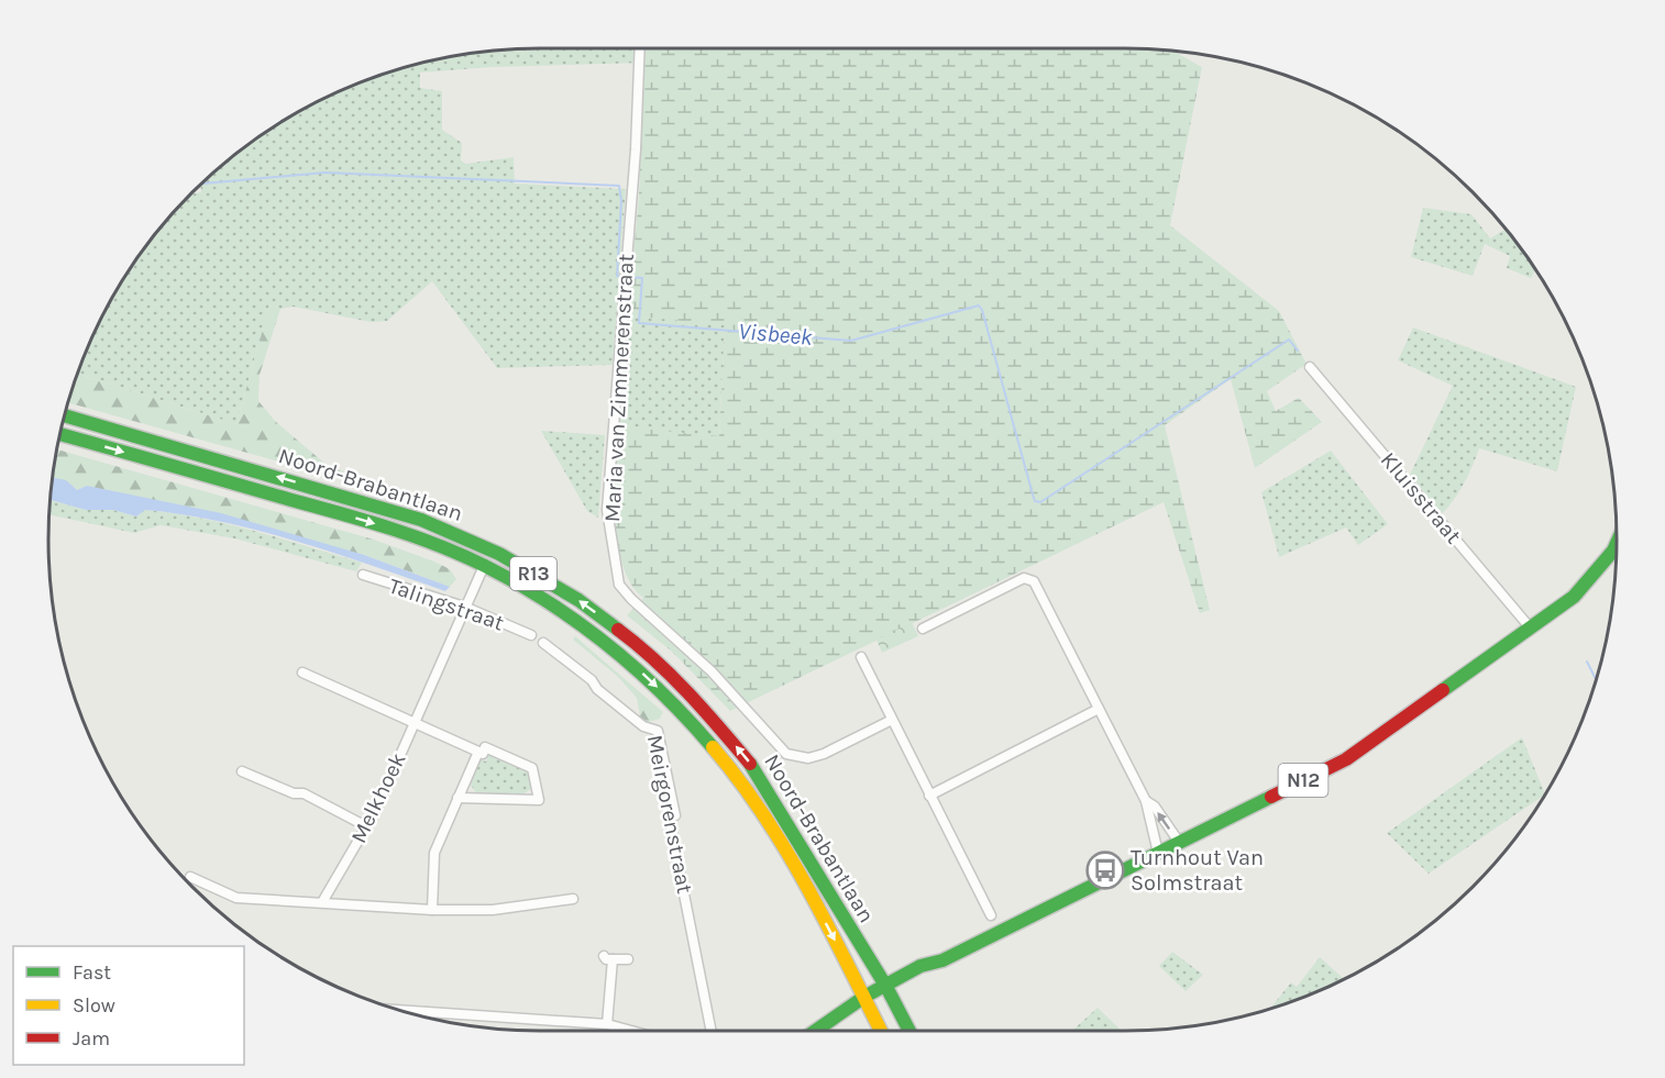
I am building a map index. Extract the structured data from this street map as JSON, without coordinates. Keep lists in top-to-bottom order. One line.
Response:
{"streets":{"main road":["Noord-Brabantlaan","R13","N12"],"street":["Maria van Zimmerenstraat","Kluisstraat","Talingstraat","Melkhoek","Meirgorenstraat"]},"crossings":[["Noord-Brabantlaan","N12"],["Noord-Brabantlaan","Melkhoek"],["Kluisstraat","N12"],["Talingstraat","Melkhoek"]],"water":["Visbeek"],"places":{"bus stop":["Turnhout Van Solmstraat"]},"legend":["Fast","Slow","Jam"]}
